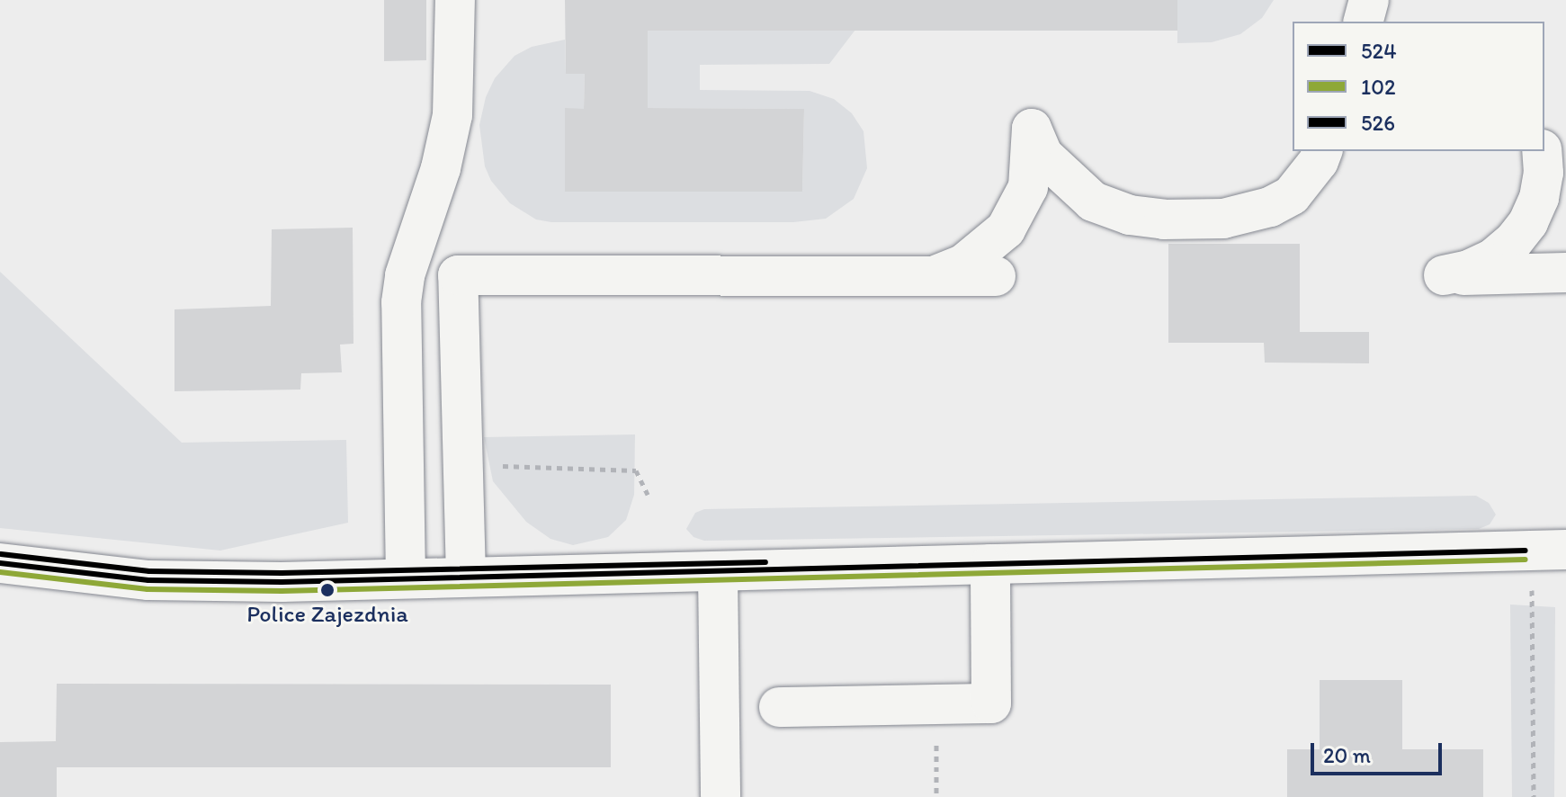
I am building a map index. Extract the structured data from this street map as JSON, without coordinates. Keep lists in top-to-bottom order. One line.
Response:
{"places":["Police Zajezdnia"],"lines":["transit line 524","transit line 526","transit line 102"],"legend":["524","102","526"],"scale_bar":"20 m"}
